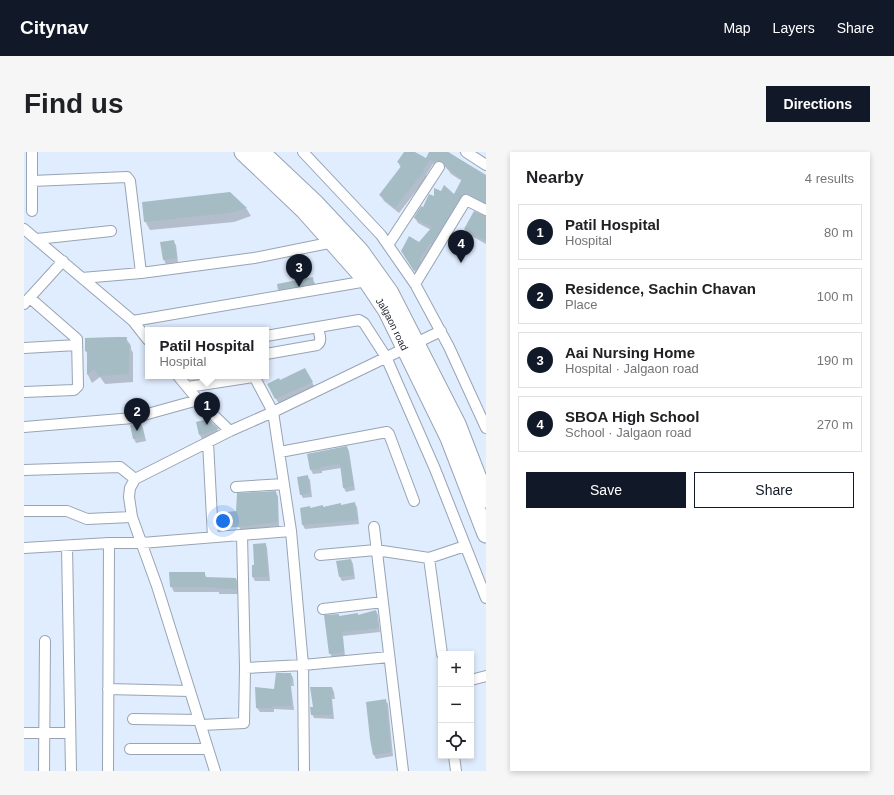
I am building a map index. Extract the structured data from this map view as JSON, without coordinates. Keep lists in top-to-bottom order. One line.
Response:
{"streets":{"highway":["Jalgaon road"]},"page":{"header":"Citynav","nav":["Map","Layers","Share"],"buttons":["Directions",["Save","Share"]],"title":"Find us","heading":["Nearby","4 results"],"list":[{"mark":"1","name":"Patil Hospital","note":"Hospital","value":"80 m"},{"mark":"2","name":"Residence, Sachin Chavan","note":"Place","value":"100 m"},{"mark":"3","name":"Aai Nursing Home","note":"Hospital · Jalgaon road","value":"190 m"},{"mark":"4","name":"SBOA High School","note":"School · Jalgaon road","value":"270 m"}],"pins":["4","3","1","2"],"popup":["Patil Hospital","Hospital"],"map_buttons":["+","−"]}}
